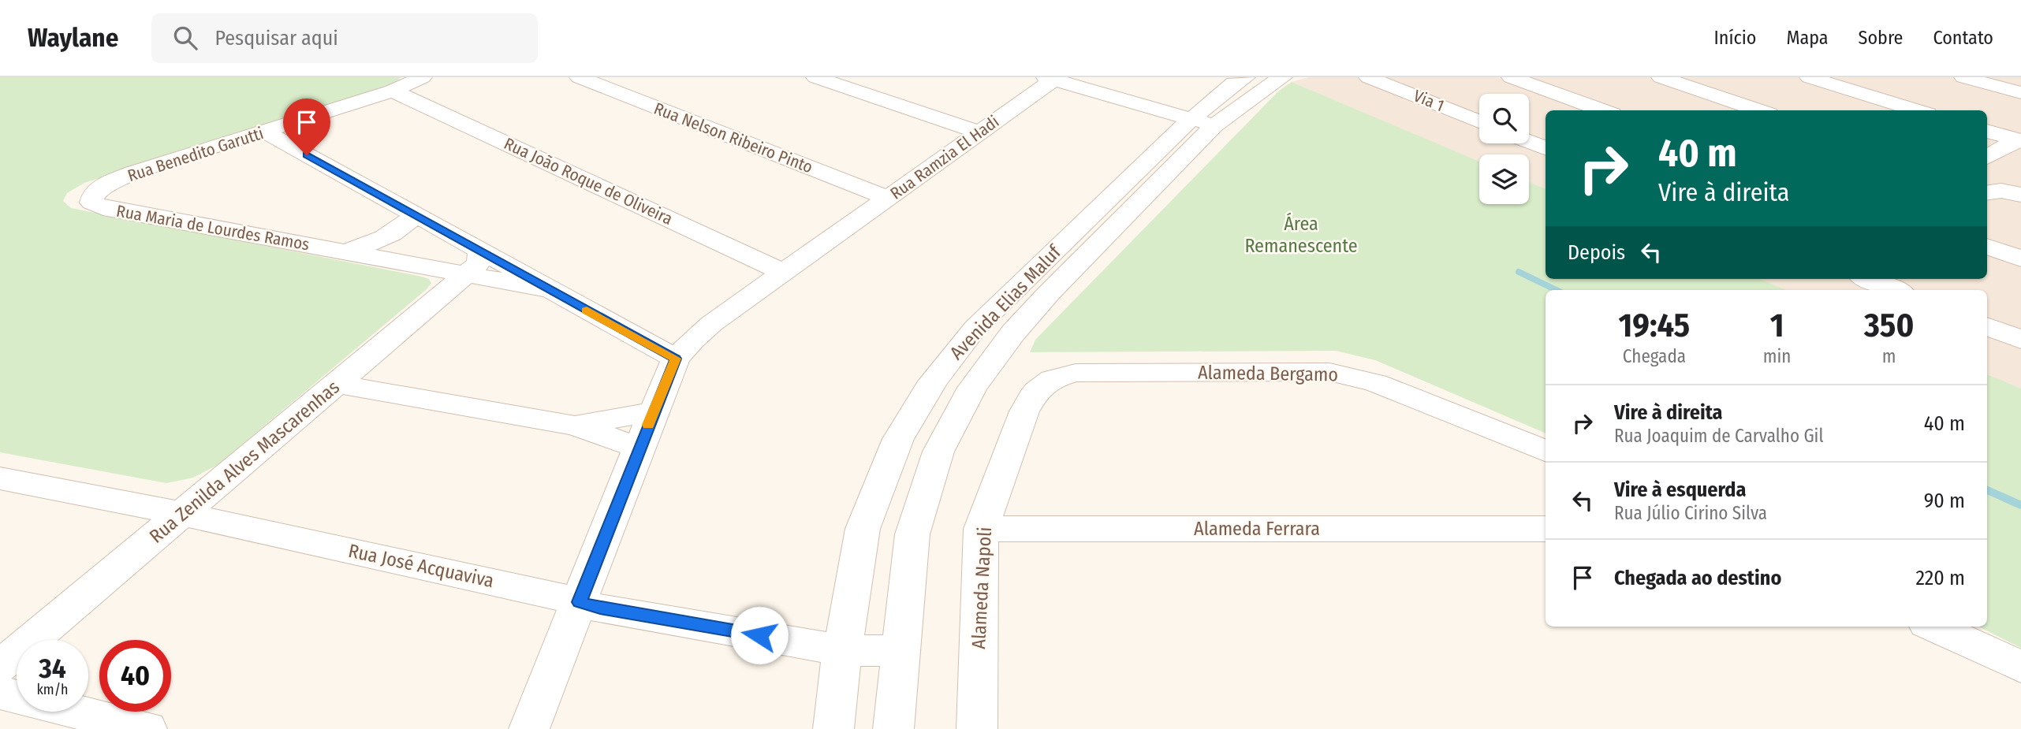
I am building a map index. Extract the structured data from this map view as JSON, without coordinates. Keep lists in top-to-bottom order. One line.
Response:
{"streets":{"street":["Via 1","Rua Nelson Ribeiro Pinto","Rua Benedito Garutti","Rua Ramzia El Hadi","Rua João Roque de Oliveira","Rua Maria de Lourdes Ramos","Avenida Elias Maluf","Alameda Bergamo","Rua Zenilda Alves Mascarenhas","Alameda Ferrara","Rua José Acquaviva","Alameda Napoli"]},"crossings":[["Rua Nelson Ribeiro Pinto","Rua Ramzia El Hadi"],["Rua Benedito Garutti","Rua João Roque de Oliveira"],["Rua Benedito Garutti","Rua Maria de Lourdes Ramos"],["Rua Ramzia El Hadi","Rua João Roque de Oliveira"],["Rua Ramzia El Hadi","Rua Maria de Lourdes Ramos"],["Rua Ramzia El Hadi","Rua José Acquaviva"],["Rua Maria de Lourdes Ramos","Rua Zenilda Alves Mascarenhas"],["Avenida Elias Maluf","Rua José Acquaviva"],["Alameda Bergamo","Alameda Napoli"],["Rua Zenilda Alves Mascarenhas","Rua José Acquaviva"],["Alameda Ferrara","Alameda Napoli"]],"parks":["Área Remanescente"],"page":{"header":"Waylane","search":"Pesquisar aqui","nav":["Início","Mapa","Sobre","Contato"],"turn":["40 m","Vire à direita"],"then":"Depois","eta":["19:45","Chegada","1","min","350","m"],"list":[{"name":"Vire à direita","note":"Rua Joaquim de Carvalho Gil","value":"40 m"},{"name":"Vire à esquerda","note":"Rua Júlio Cirino Silva","value":"90 m"},{"name":"Chegada ao destino","value":"220 m"}],"speed":"34 km/h","limit":"40"}}
